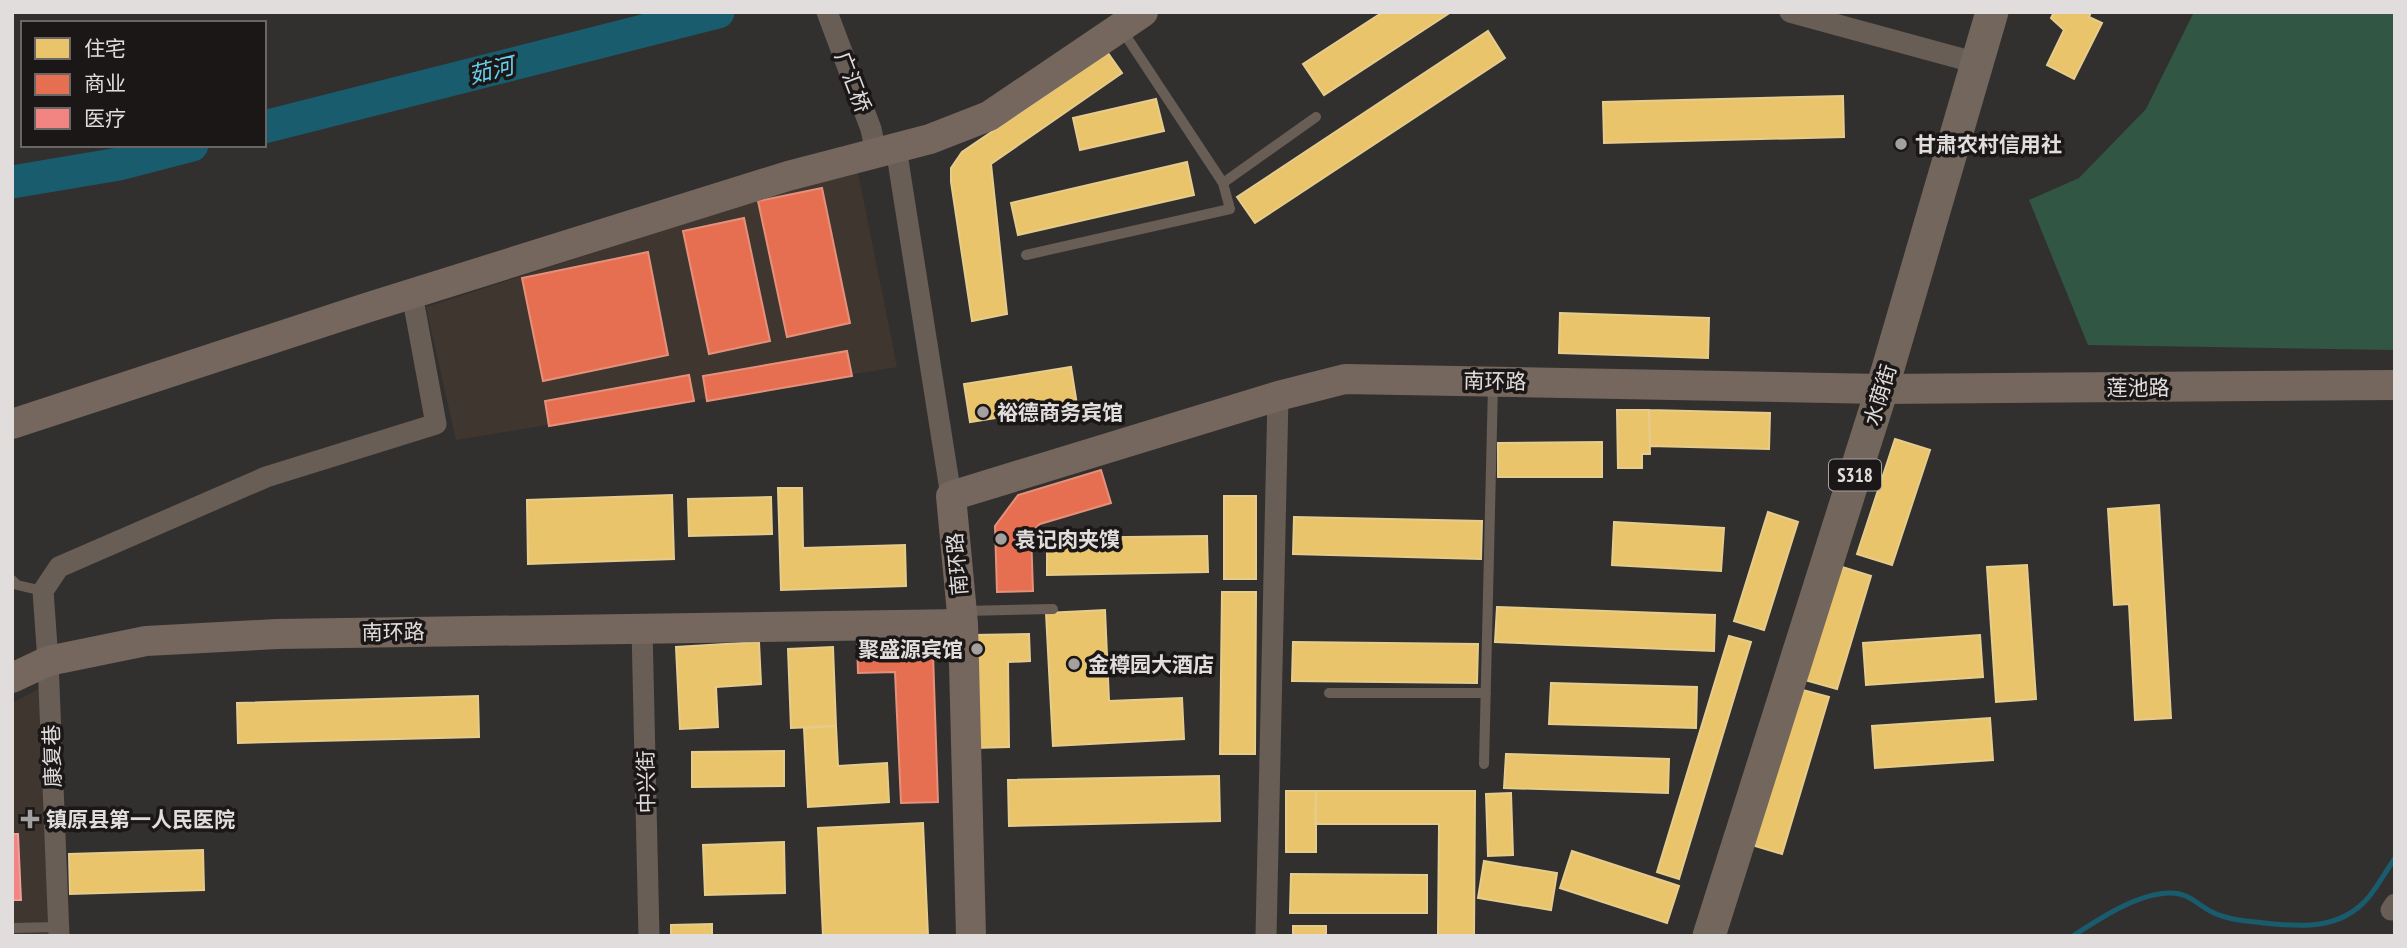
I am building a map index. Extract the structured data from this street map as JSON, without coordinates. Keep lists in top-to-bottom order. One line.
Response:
{"streets":{"main road":["水荫街","S318"],"street":["广汇桥","南环路","莲池路","康复巷","中兴街"]},"crossings":[["广汇桥","南环路"],["南环路","莲池路"],["南环路","水荫街"],["南环路","康复巷"],["南环路","中兴街"],["莲池路","水荫街"]],"water":["茹河"],"places":{"other":["甘肃农村信用社","裕德商务宾馆","袁记肉夹馍","聚盛源宾馆","金樽园大酒店"],"health":["镇原县第一人民医院"]},"legend":["住宅","商业","医疗"]}
